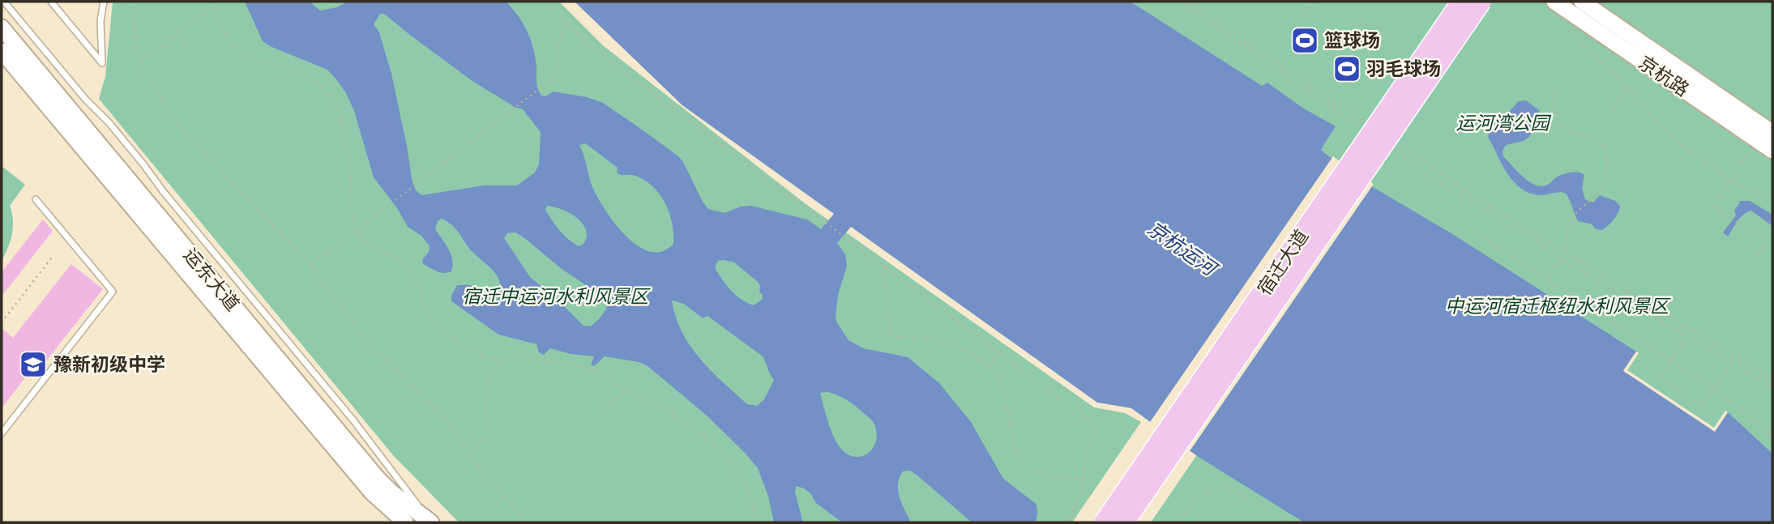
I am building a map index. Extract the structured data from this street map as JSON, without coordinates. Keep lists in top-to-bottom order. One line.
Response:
{"streets":{"main road":["京杭路","宿迁大道","运东大道"]},"water":["京杭运河"],"parks":["运河湾公园","宿迁中运河水利风景区","中运河宿迁枢纽水利风景区"],"places":{"sports":["篮球场","羽毛球场"],"school or university":["豫新初级中学"]}}
